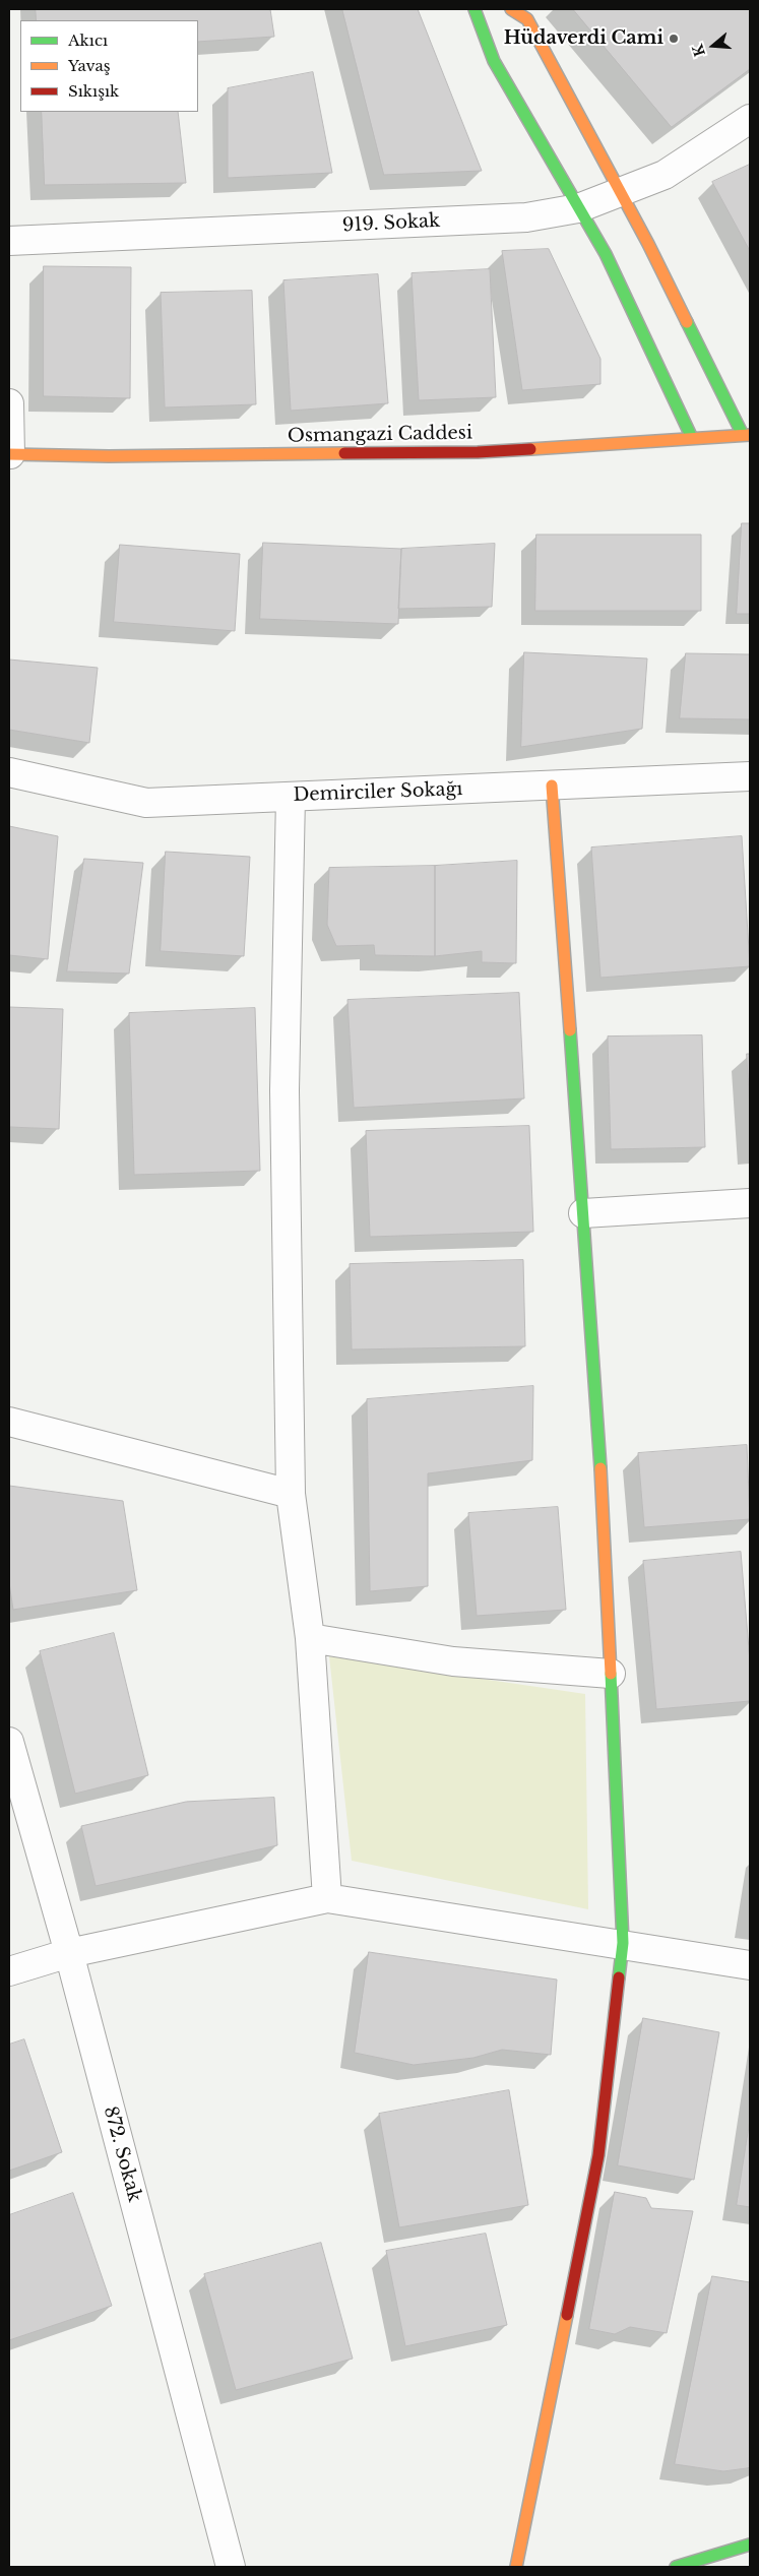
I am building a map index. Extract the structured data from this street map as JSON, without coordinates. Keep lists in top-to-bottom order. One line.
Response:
{"streets":{"street":["919. Sokak","Osmangazi Caddesi","Demirciler Sokağı","872. Sokak"]},"places":["Hüdaverdi Cami"],"legend":["Akıcı","Yavaş","Sıkışık"],"north":"left"}
